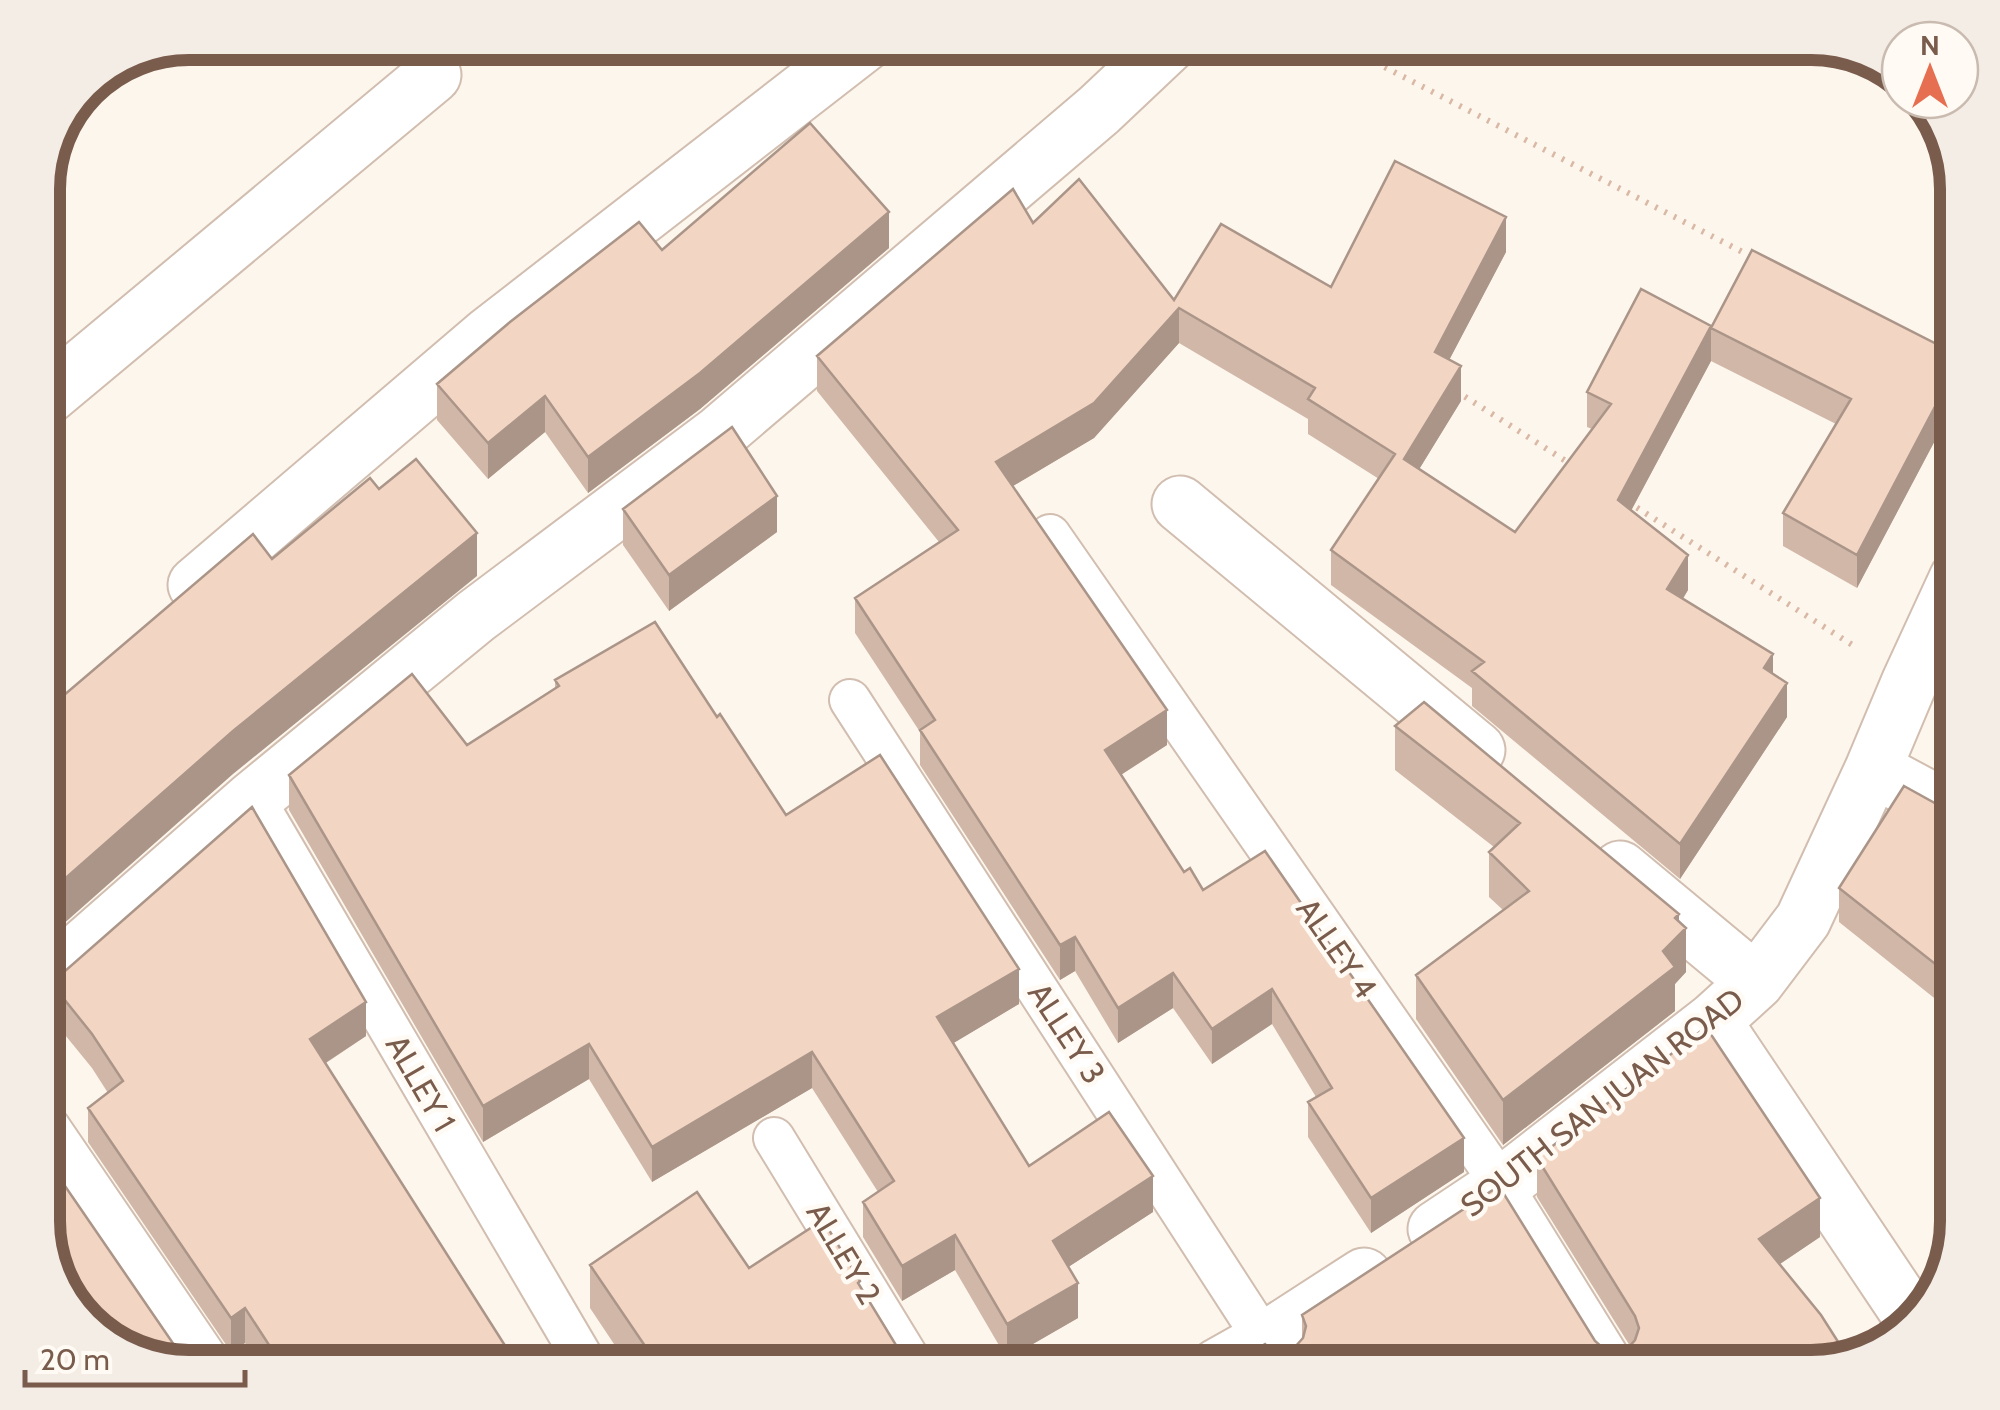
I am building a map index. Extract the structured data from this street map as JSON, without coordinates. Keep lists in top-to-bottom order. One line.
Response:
{"streets":{"street":["SOUTH SAN JUAN ROAD"],"lane":["ALLEY 4","ALLEY 3","ALLEY 1","ALLEY 2"]},"crossings":[["ALLEY 4","SOUTH SAN JUAN ROAD"]],"scale_bar":"20 m","north":"top"}
